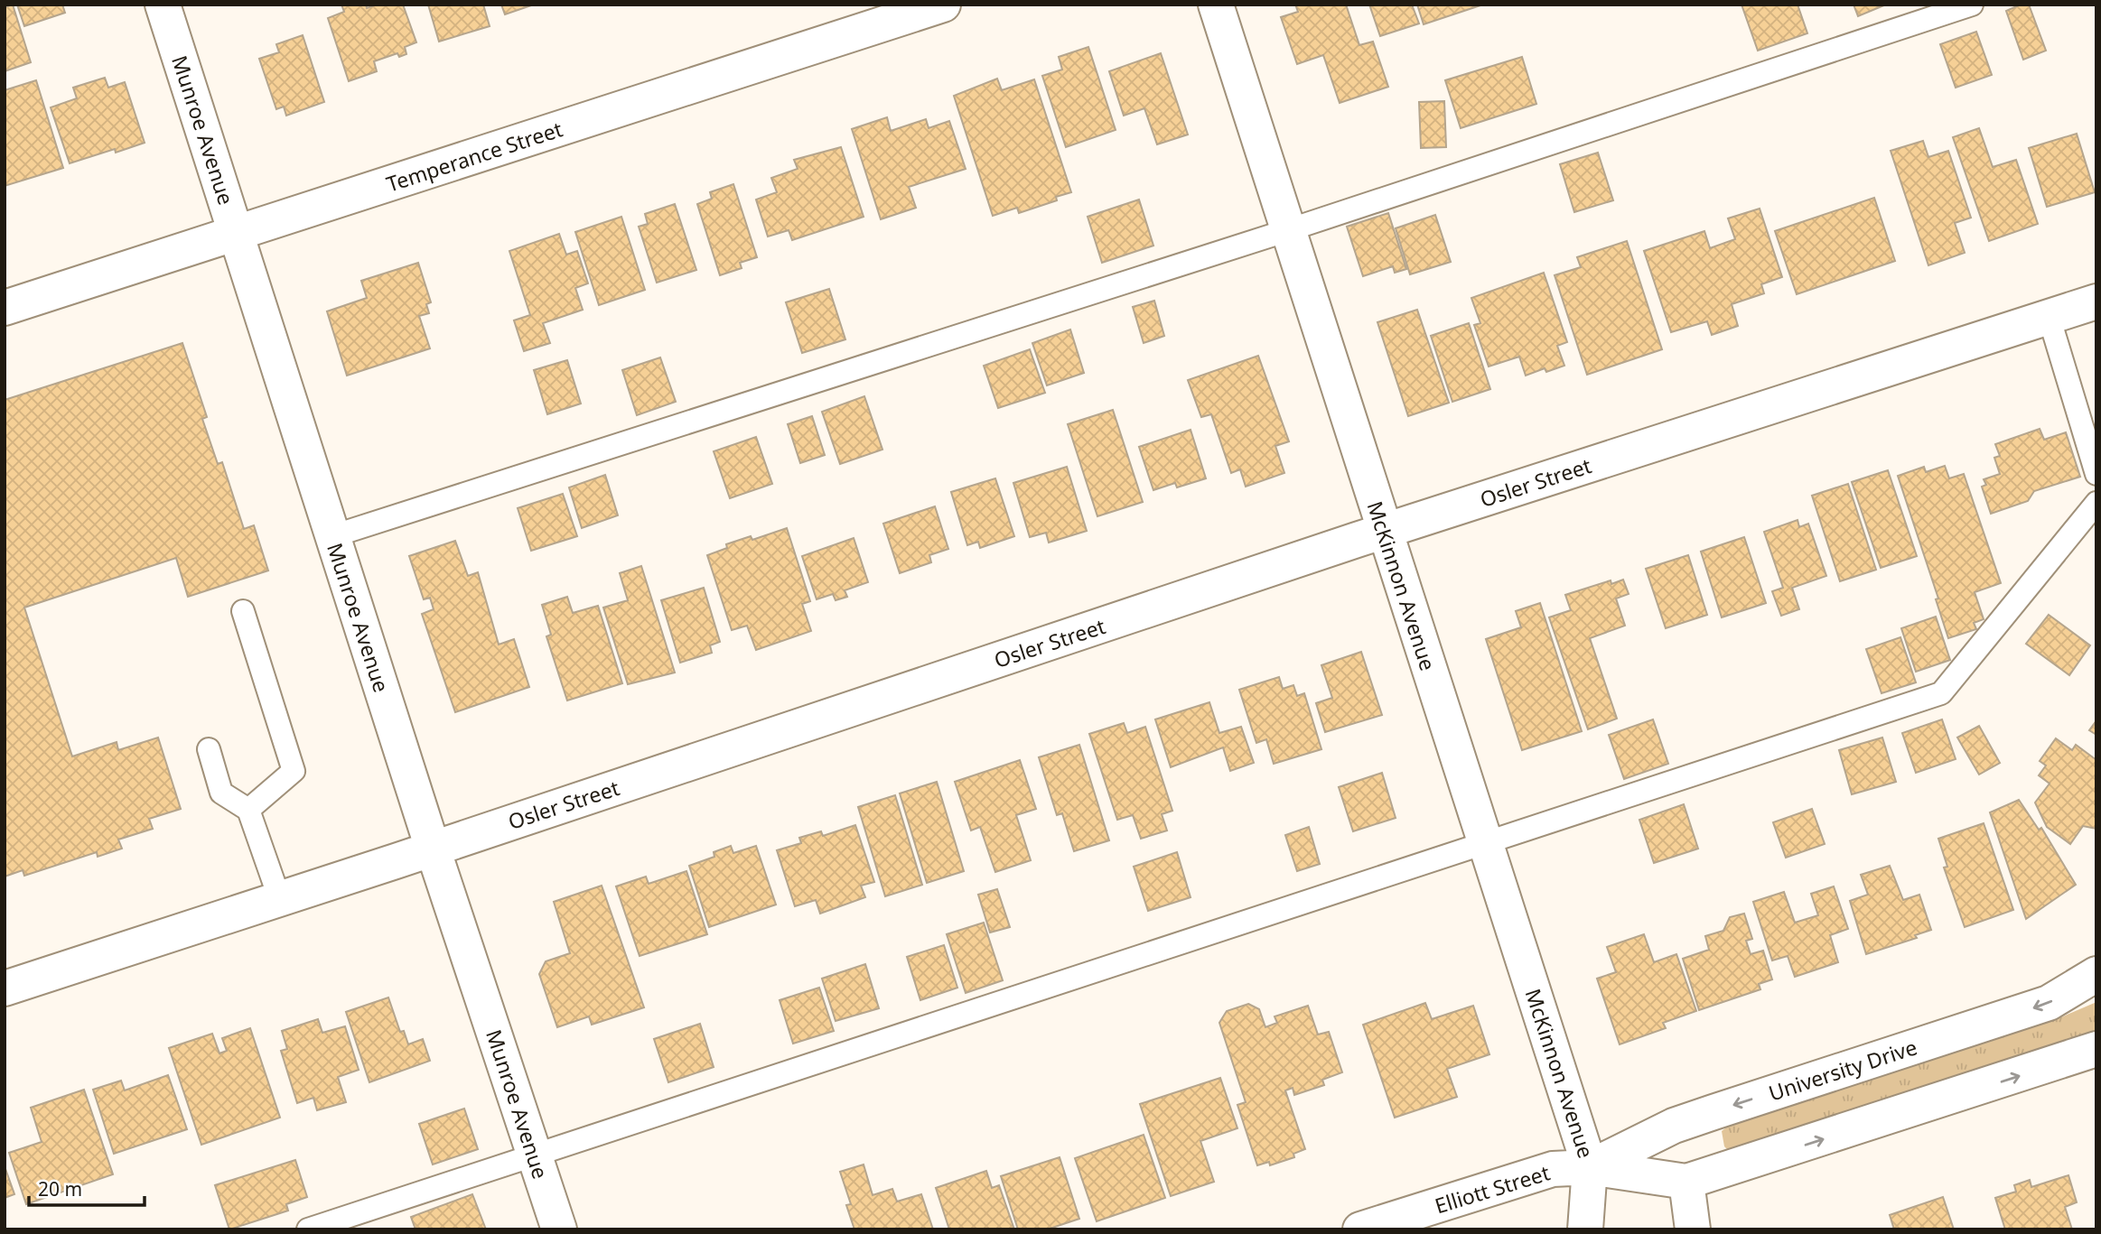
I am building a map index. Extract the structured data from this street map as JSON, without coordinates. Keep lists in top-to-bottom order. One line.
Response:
{"streets":{"street":["Munroe Avenue","Temperance Street","Osler Street","McKinnon Avenue","University Drive","Elliott Street"]},"crossings":[["Munroe Avenue","Temperance Street"],["Munroe Avenue","Osler Street"],["Osler Street","McKinnon Avenue"],["McKinnon Avenue","University Drive"],["McKinnon Avenue","Elliott Street"],["University Drive","Elliott Street"]],"scale_bar":"20 m"}
